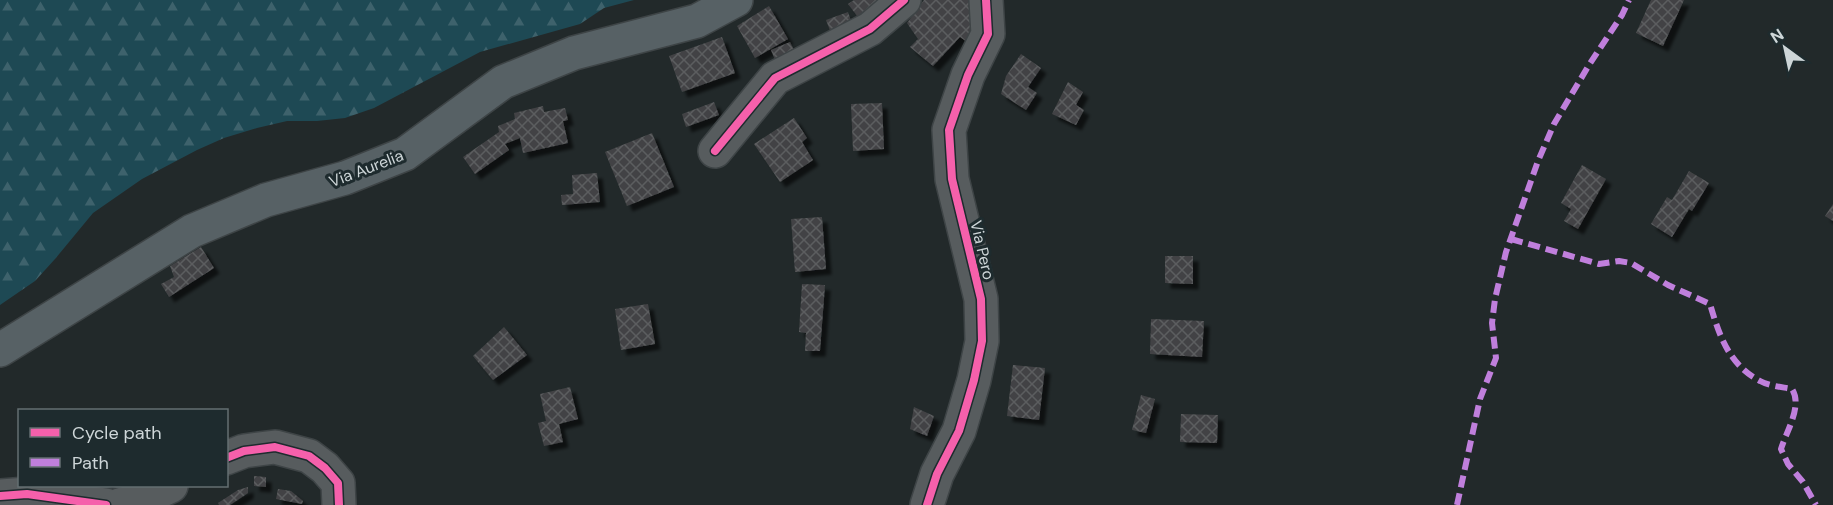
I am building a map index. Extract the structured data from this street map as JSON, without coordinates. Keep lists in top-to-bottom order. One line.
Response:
{"streets":{"main road":["Via Aurelia"],"street":["Via Pero"]},"legend":["Cycle path","Path"],"north":"top left"}
